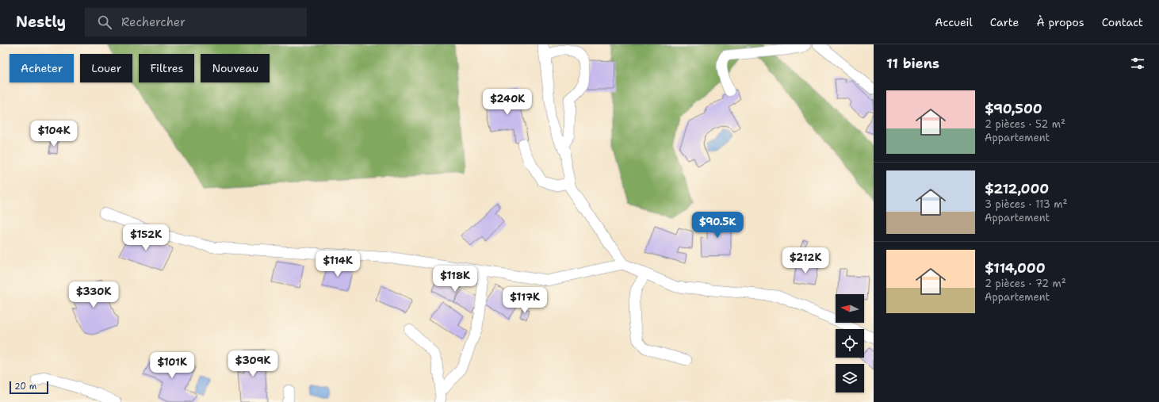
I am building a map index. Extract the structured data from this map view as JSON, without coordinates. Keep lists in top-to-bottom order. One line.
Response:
{"scale_bar":"20 m","north":"left","page":{"header":"Nestly","search":"Rechercher","nav":["Accueil","Carte","À propos","Contact"],"heading":"11 biens","chip":["Acheter","Louer","Filtres","Nouveau"],"list":[{"name":"$90,500","note":"2 pièces · 52 m² · Appartement"},{"name":"$212,000","note":"3 pièces · 113 m² · Appartement"},{"name":"$114,000","note":"2 pièces · 72 m² · Appartement"}],"price":["$240K","$104K","$90.5K","$152K","$212K","$114K","$118K","$330K","$117K","$309K","$101K"],"scale":"20 m"}}
